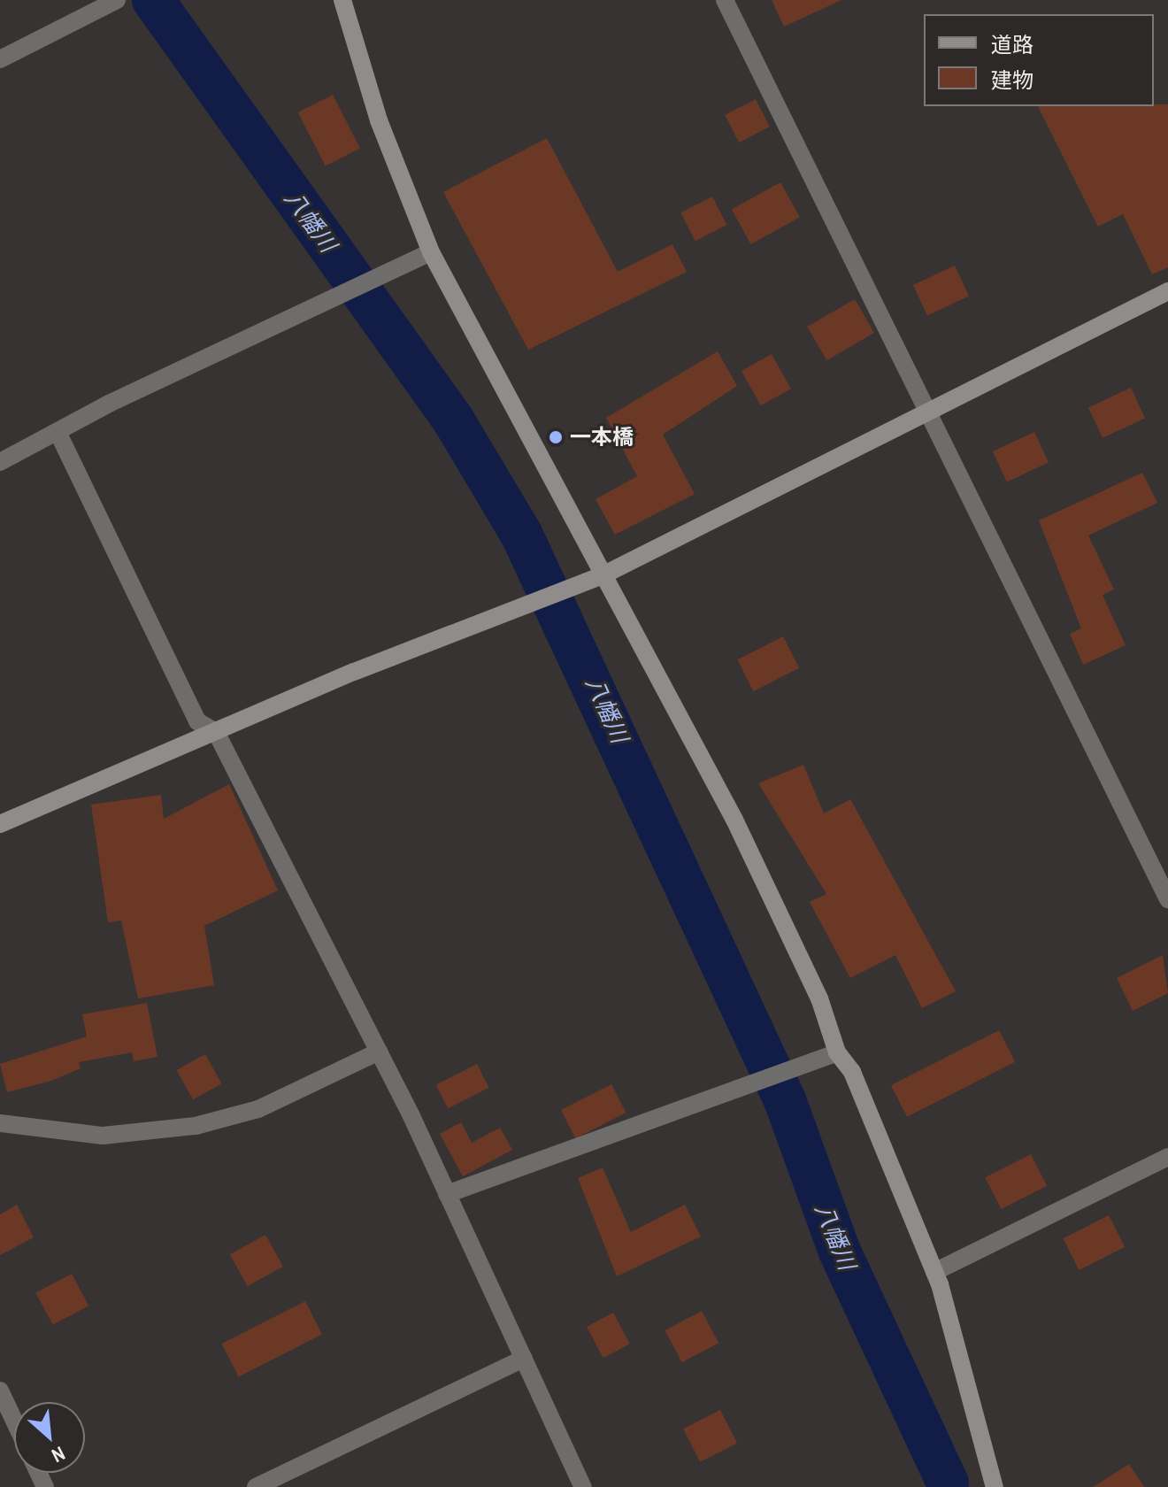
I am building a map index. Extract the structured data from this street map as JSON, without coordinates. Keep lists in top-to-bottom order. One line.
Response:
{"water":["八幡川"],"places":["一本橋"],"legend":["道路","建物"],"north":"bottom right"}
